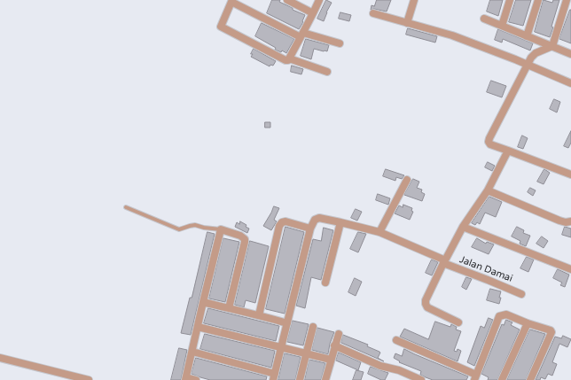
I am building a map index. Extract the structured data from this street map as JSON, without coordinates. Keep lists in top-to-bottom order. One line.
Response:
{"streets":{"street":["Jalan Damai"]}}
